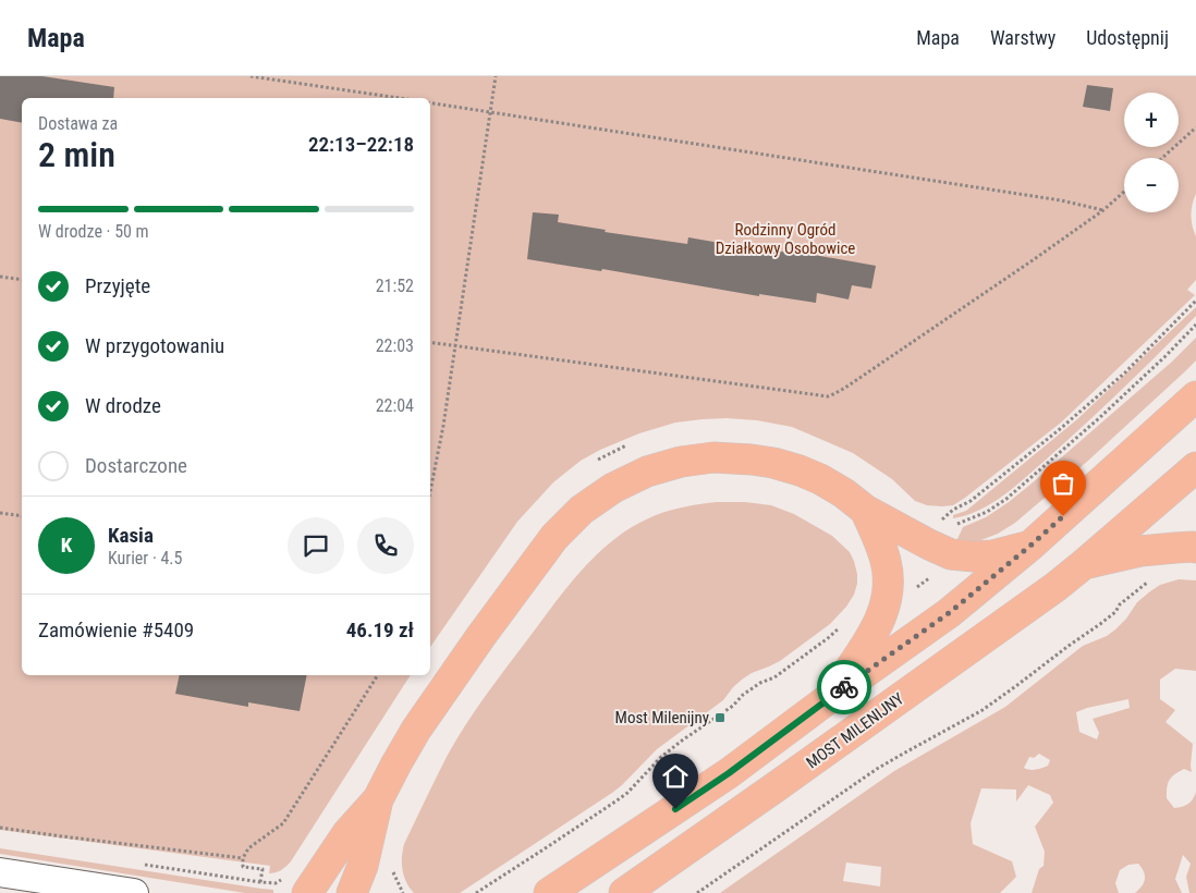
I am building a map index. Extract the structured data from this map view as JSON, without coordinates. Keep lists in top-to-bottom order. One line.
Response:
{"streets":{"main road":["MOST MILENIJNY"]},"parks":["Rodzinny Ogród Działkowy Osobowice"],"places":{"transit":["Most Milenijny"]},"page":{"header":"Mapa","nav":["Mapa","Warstwy","Udostępnij"],"map_buttons":["+","−"],"heading":["2 min","Dostawa za","22:13–22:18"],"panel":["Kasia","Kurier · 4.5","Zamówienie #5409","46.19 zł"],"bar":"W drodze · 50 m","list":[["Przyjęte","21:52"],["W przygotowaniu","22:03"],["W drodze","22:04"],"Dostarczone"],"round":"K"}}
